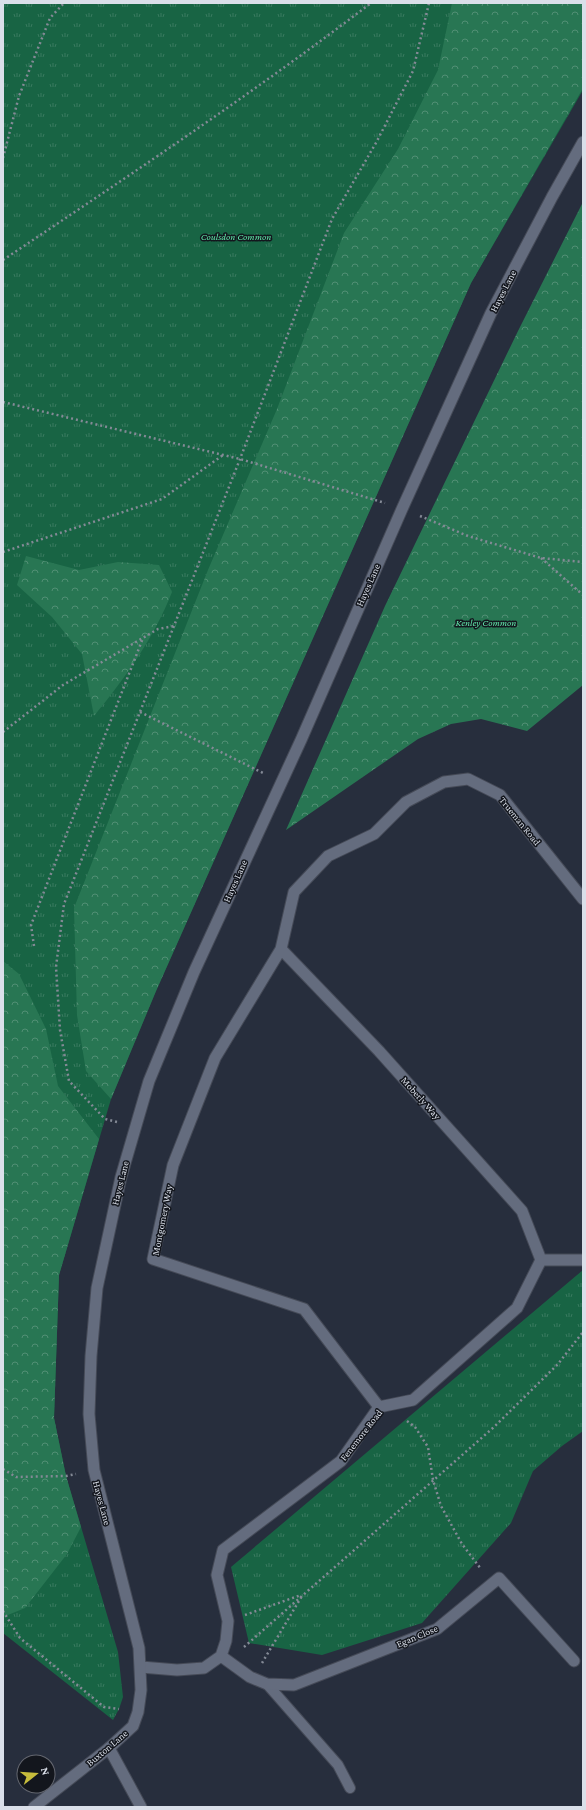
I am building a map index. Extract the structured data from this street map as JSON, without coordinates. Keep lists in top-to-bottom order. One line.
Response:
{"streets":{"street":["Hayes Lane","Trueman Road","Moberly Way","Montgomery Way","Fenemore Road","Egan Close","Buxton Lane"]},"crossings":[["Hayes Lane","Buxton Lane"],["Trueman Road","Moberly Way"],["Trueman Road","Montgomery Way"],["Moberly Way","Montgomery Way"],["Moberly Way","Fenemore Road"],["Montgomery Way","Fenemore Road"],["Fenemore Road","Egan Close"]],"parks":["Coulsdon Common","Kenley Common"],"north":"right"}
